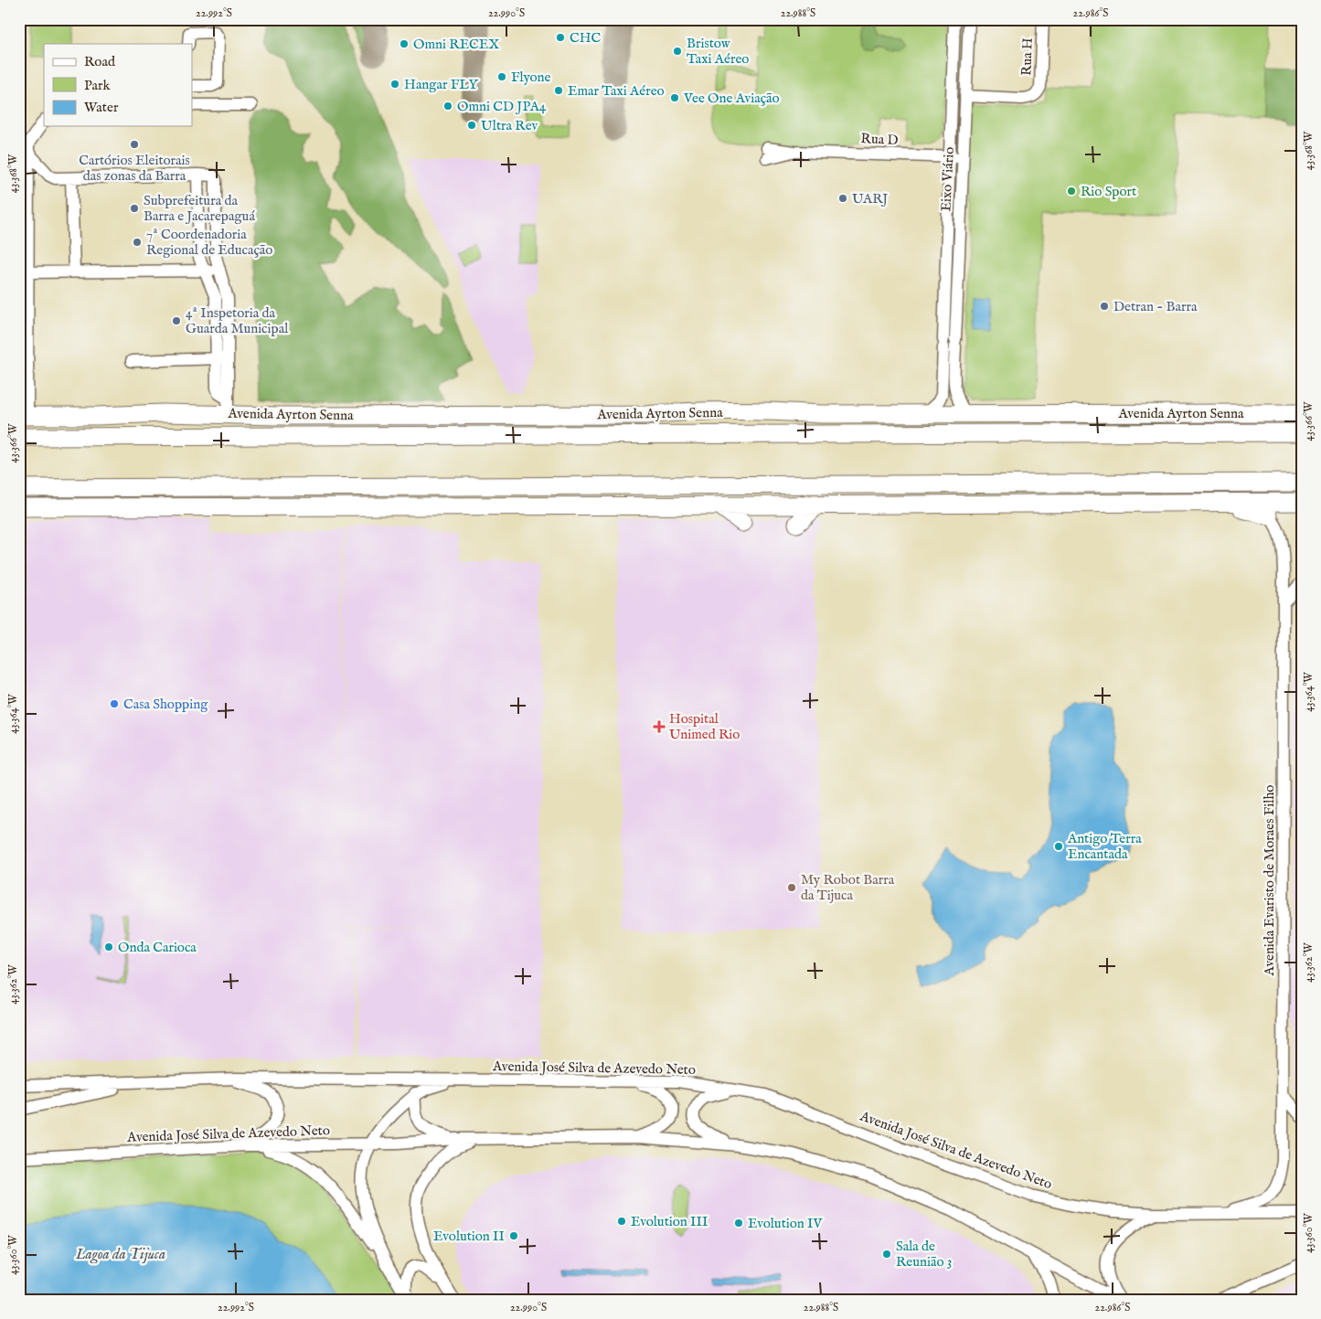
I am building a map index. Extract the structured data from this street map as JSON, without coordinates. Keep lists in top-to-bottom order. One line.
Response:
{"streets":{"highway":["Avenida Ayrton Senna"],"street":["Rua H","Rua D","Eixo Viário","Avenida Evaristo de Moraes Filho","Avenida José Silva de Azevedo Neto"]},"crossings":[["Rua H","Eixo Viário"],["Rua D","Eixo Viário"],["Eixo Viário","Avenida Ayrton Senna"],["Avenida Evaristo de Moraes Filho","Avenida José Silva de Azevedo Neto"]],"water":["Lagoa da Tijuca"],"places":{"other":["CHC","Omni RECEX","Bristow Taxi Aéreo","Flyone","Hangar FLY","Emar Taxi Aéreo","Vee One Aviação","Omni CD JPA4","Ultra Rev","Cartórios Eleitorais das zonas da Barra","Rio Sport","UARJ","Subprefeitura da Barra e Jacarepaguá","7ª Coordenadoria Regional de Educação","Detran - Barra","4ª Inspetoria da Guarda Municipal","Casa Shopping","Antigo Terra Encantada","My Robot Barra da Tijuca","Onda Carioca","Evolution III","Evolution IV","Evolution II","Sala de Reunião 3"],"health":["Hospital Unimed Rio"]},"legend":["Road","Park","Water"],"coordinates":["22.992°S","22.990°S","22.988°S","22.986°S","43.368°W","43.366°W","43.364°W","43.362°W","43.360°W"]}
